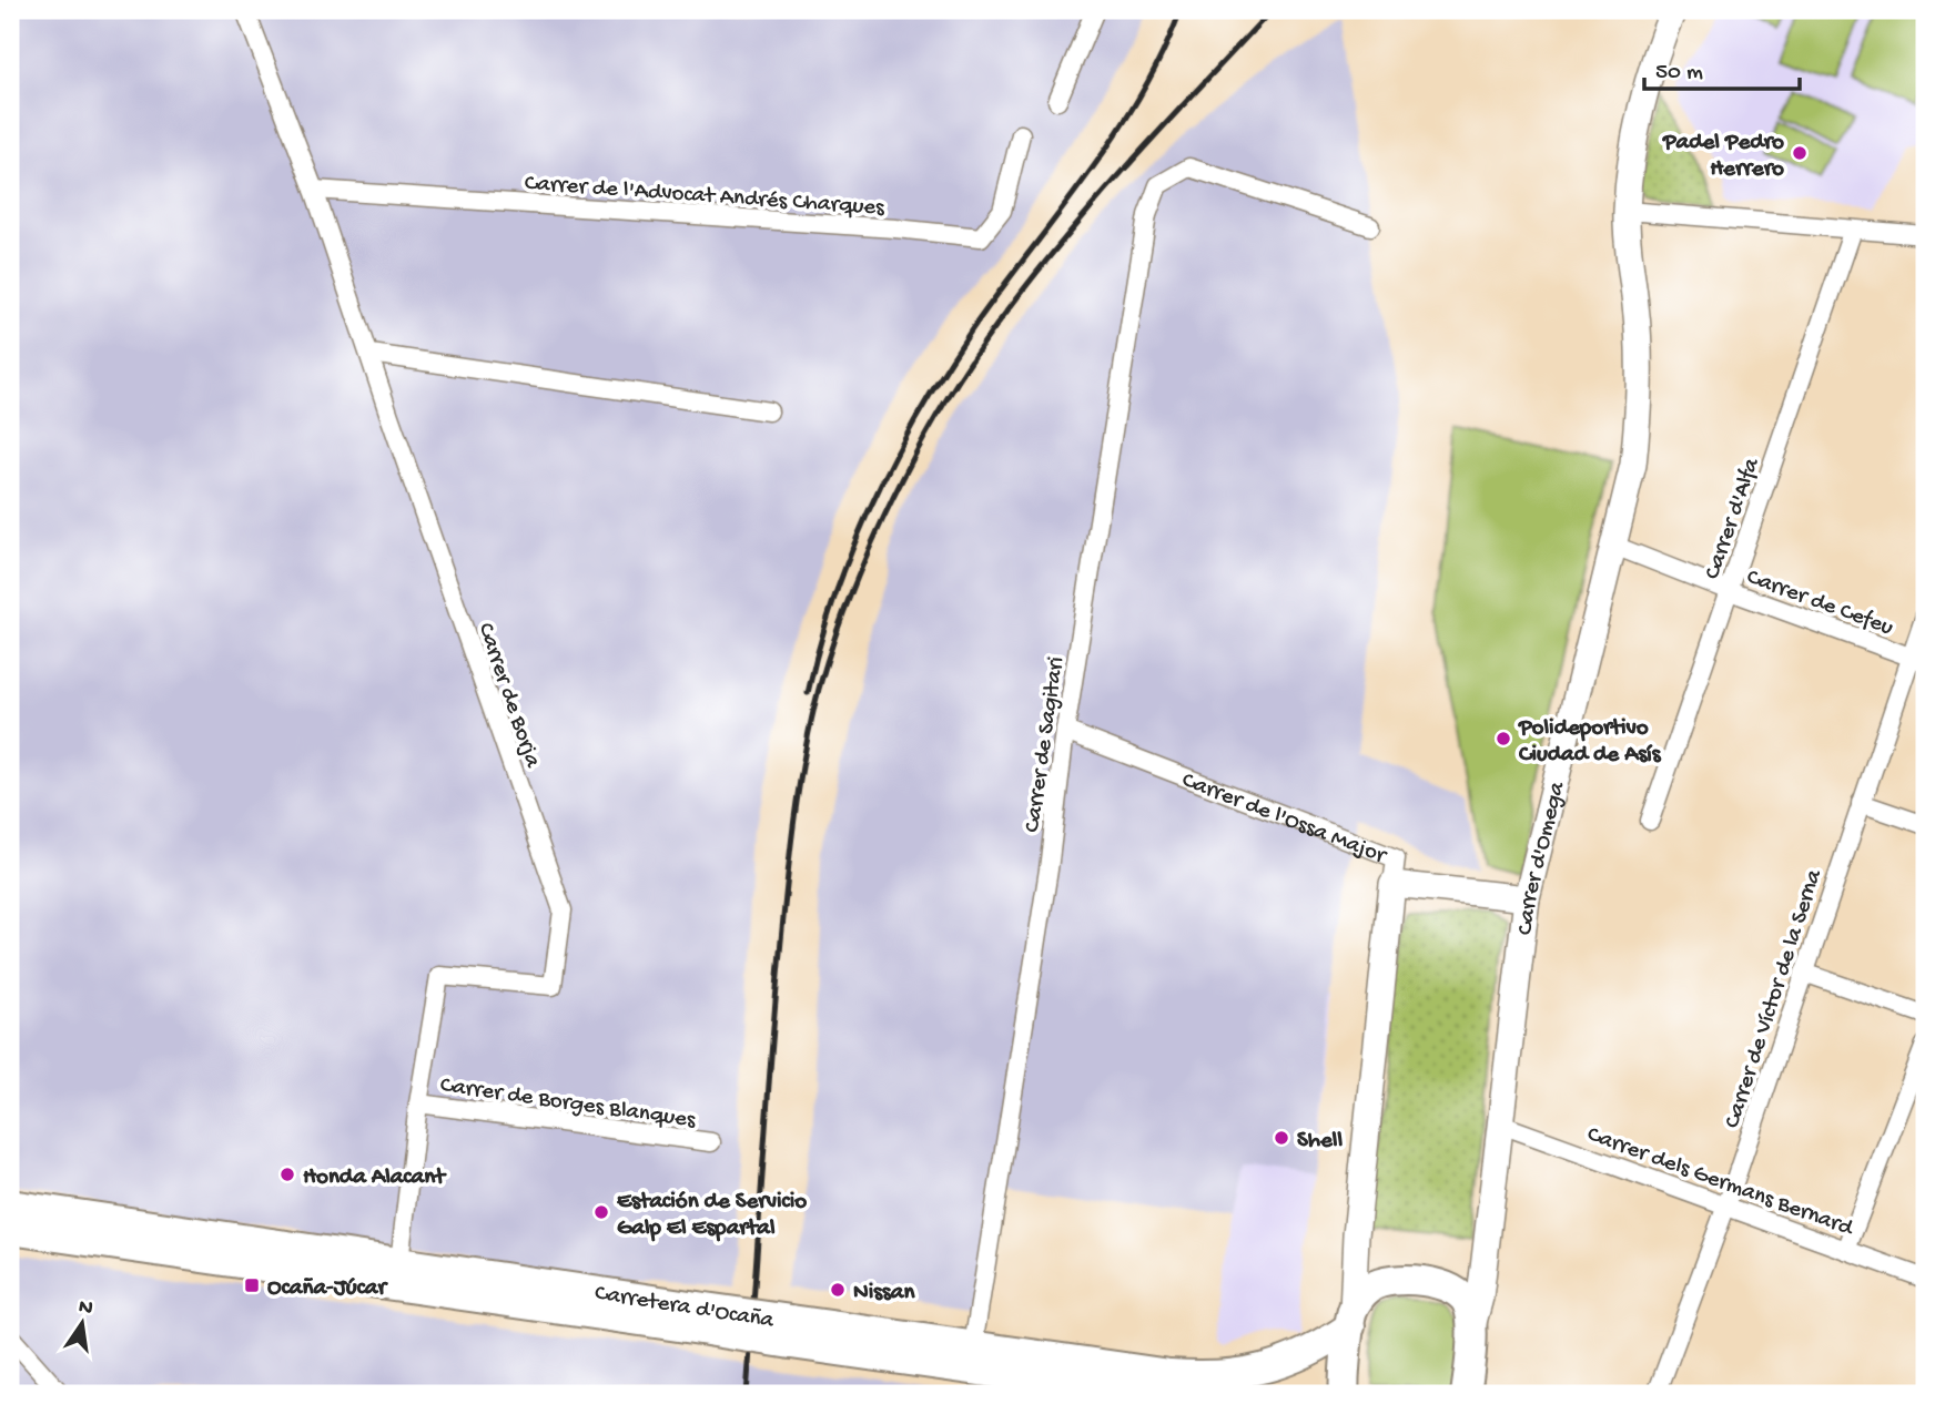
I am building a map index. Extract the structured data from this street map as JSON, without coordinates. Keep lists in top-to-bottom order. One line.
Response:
{"streets":{"main road":["Carrer d'Omega","Carretera d'Ocaña"],"street":["Carrer de l'Advocat Andrés Charques","Carrer d'Alfa","Carrer de Cefeu","Carrer de Borja","Carrer de Sagitari","Carrer de l'Ossa Major","Carrer de Víctor de la Serna","Carrer de Borges Blanques","Carrer dels Germans Bernard"]},"crossings":[["Carrer de l'Advocat Andrés Charques","Carrer de Borja"],["Carrer d'Alfa","Carrer de Cefeu"],["Carrer de Cefeu","Carrer d'Omega"],["Carrer de Cefeu","Carrer de Víctor de la Serna"],["Carrer de Borja","Carrer de Borges Blanques"],["Carrer de Borja","Carretera d'Ocaña"],["Carrer de Sagitari","Carrer de l'Ossa Major"],["Carrer de Sagitari","Carretera d'Ocaña"],["Carrer de l'Ossa Major","Carrer d'Omega"],["Carrer d'Omega","Carrer dels Germans Bernard"],["Carrer d'Omega","Carretera d'Ocaña"],["Carrer de Víctor de la Serna","Carrer dels Germans Bernard"]],"places":{"other":["Padel Pedro Herrero","Polideportivo Ciudad de Asís","Shell","Honda Alacant","Estación de Servicio Galp El Espartal","Nissan"],"transit":["Ocaña-Júcar"]},"scale_bar":"50 m","north":"top"}
